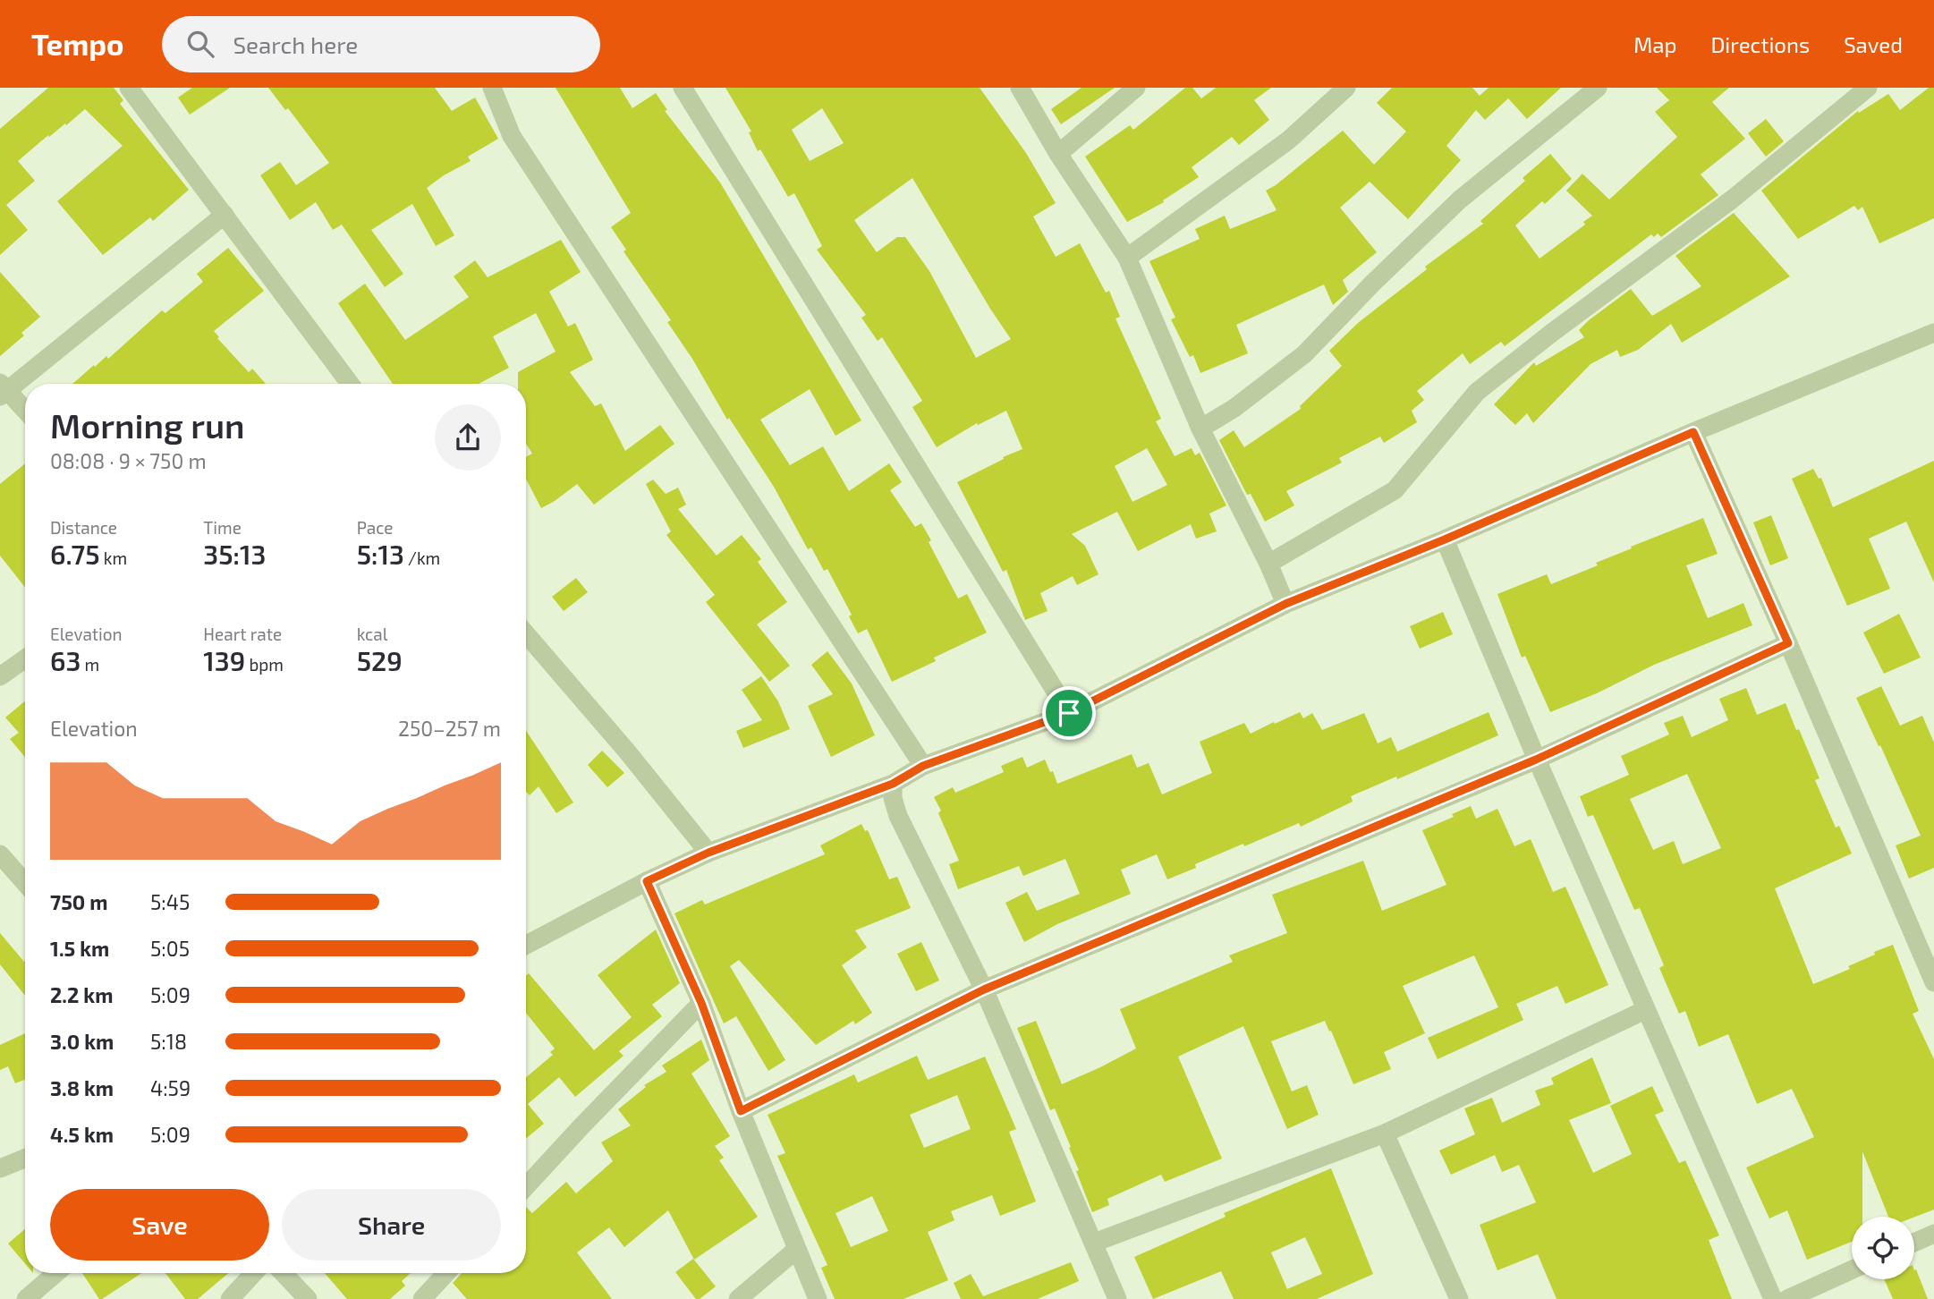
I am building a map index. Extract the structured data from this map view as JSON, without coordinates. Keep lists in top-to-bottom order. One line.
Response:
{"page":{"header":"Tempo","search":"Search here","nav":["Map","Directions","Saved"],"heading":["Morning run","08:08 · 9 × 750 m"],"stats":[["Distance","6.75 km"],["Time","35:13"],["Pace","5:13 /km"],["Elevation","63 m"],["Heart rate","139 bpm"],["kcal","529"]],"chart":["Elevation","250–257 m"],"list":[{"name":"750 m","note":"5:45"},{"name":"1.5 km","note":"5:05"},{"name":"2.2 km","note":"5:09"},{"name":"3.0 km","note":"5:18"},{"name":"3.8 km","note":"4:59"},{"name":"4.5 km","note":"5:09"}],"buttons":["Save","Share"]}}
